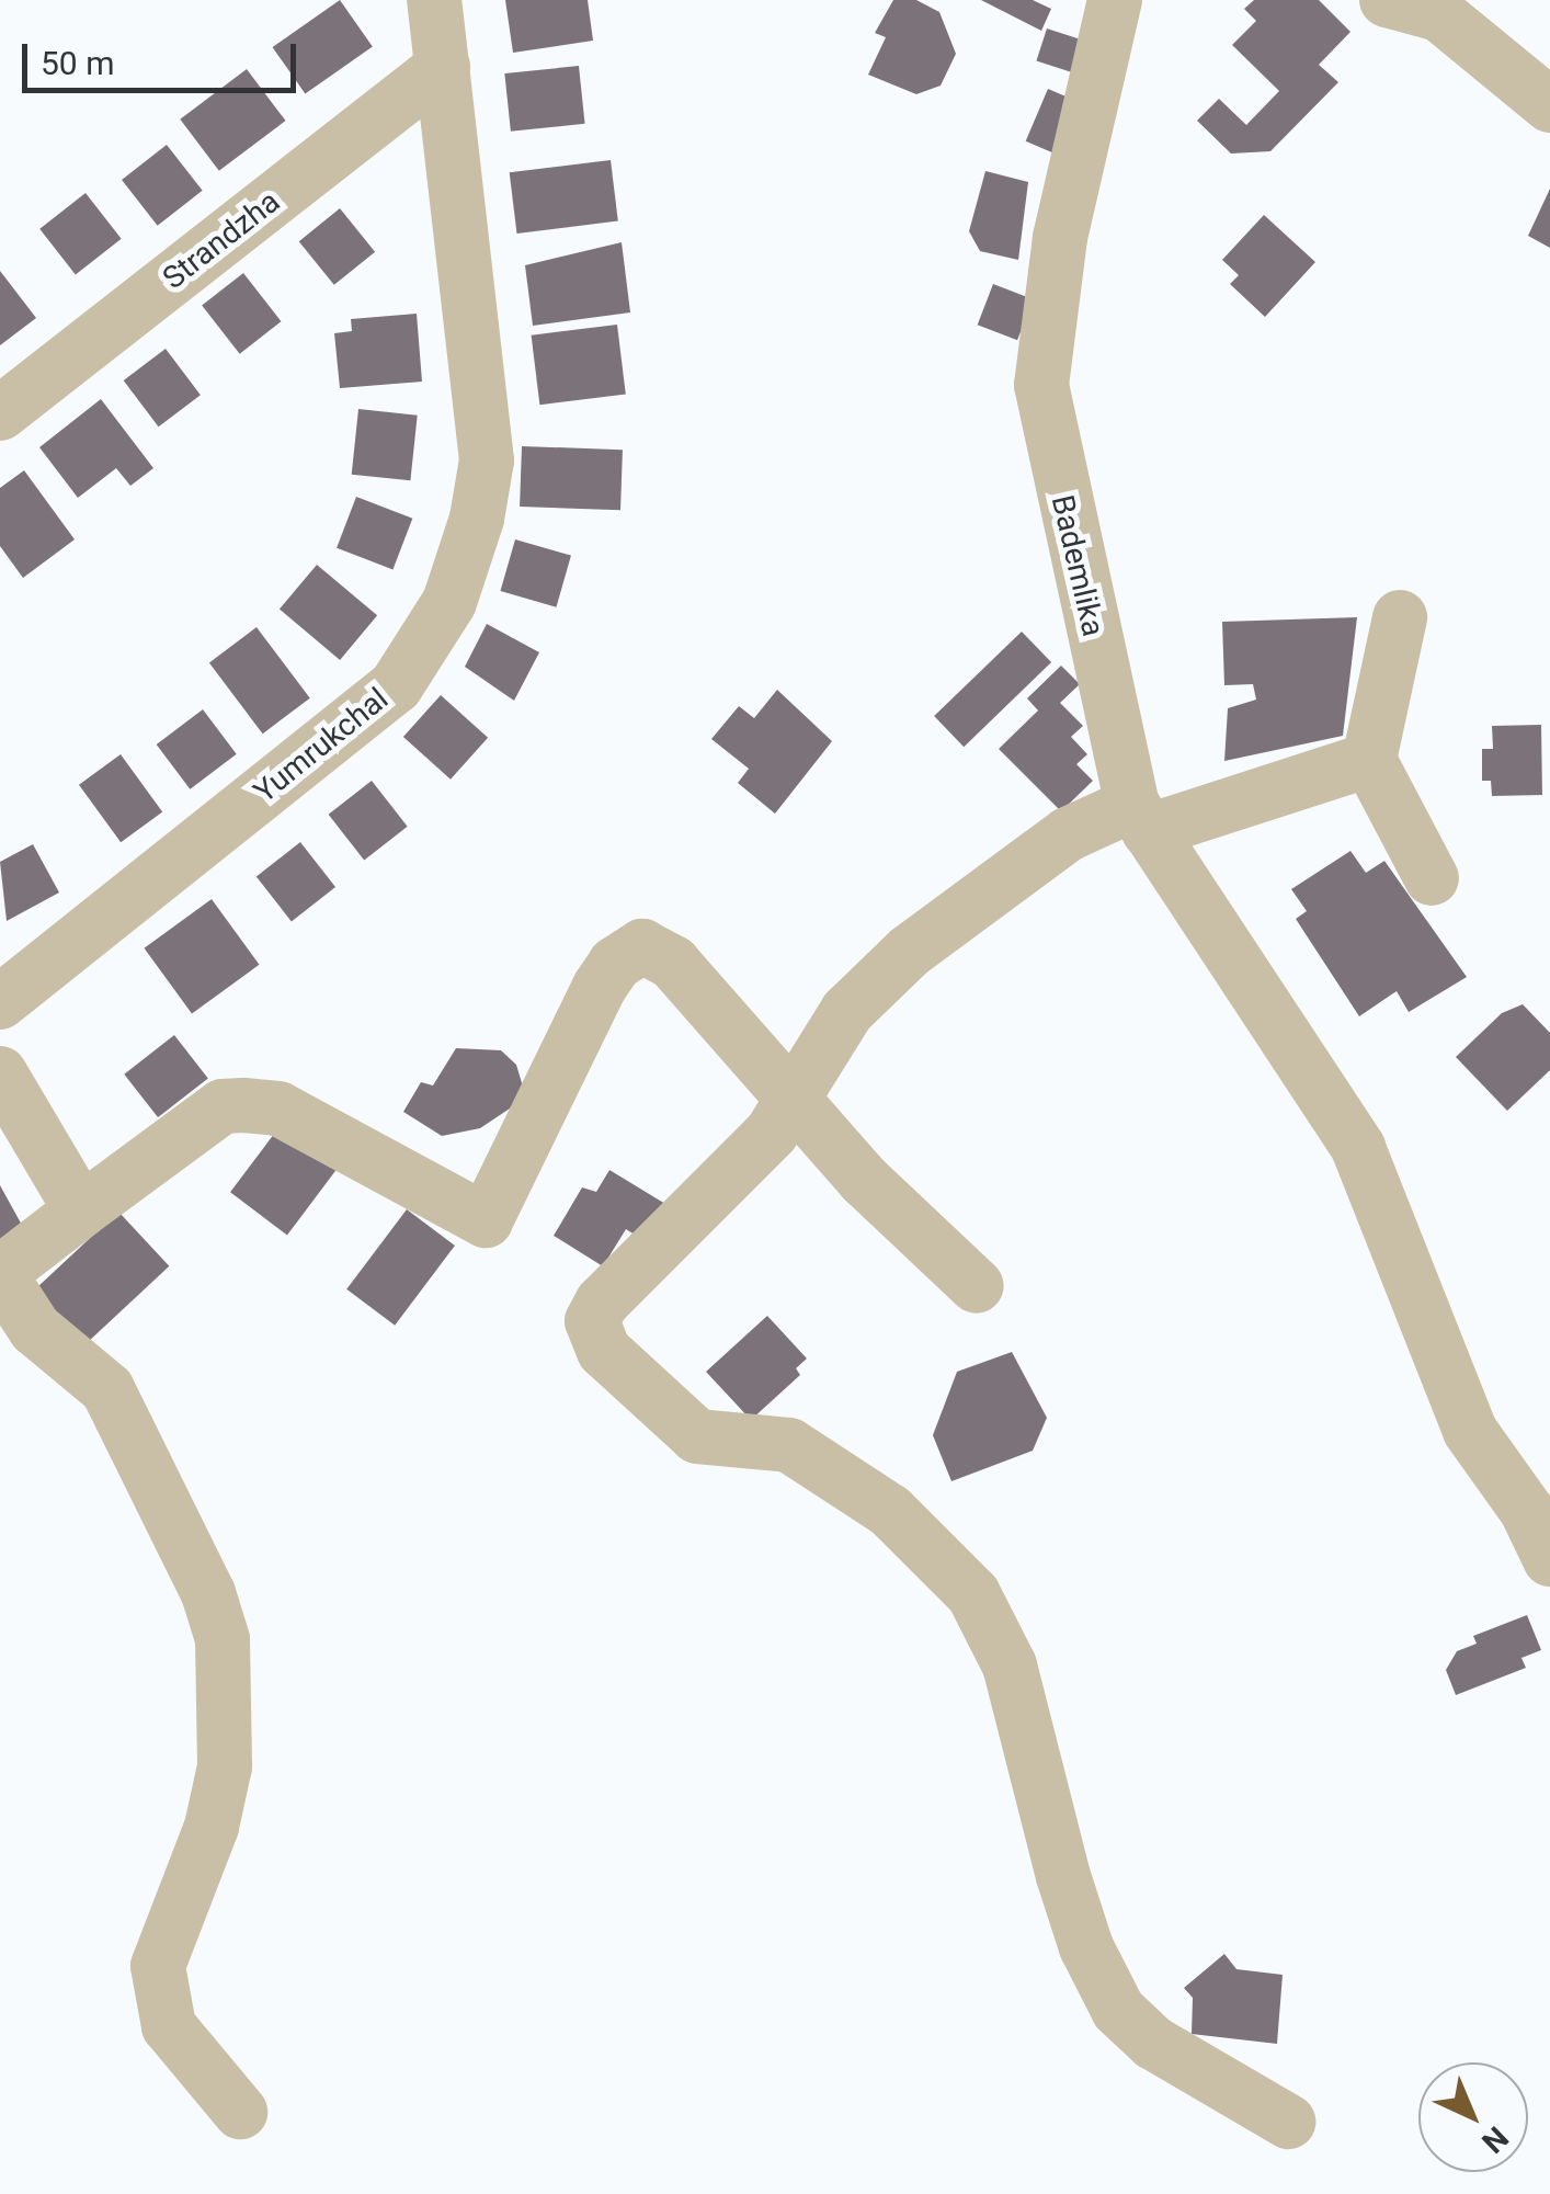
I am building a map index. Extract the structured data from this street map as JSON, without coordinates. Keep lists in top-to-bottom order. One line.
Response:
{"streets":{"street":["Strandzha","Bademlika","Yumrukchal"]},"crossings":[["Strandzha","Yumrukchal"]],"scale_bar":"50 m","north":"bottom right"}
